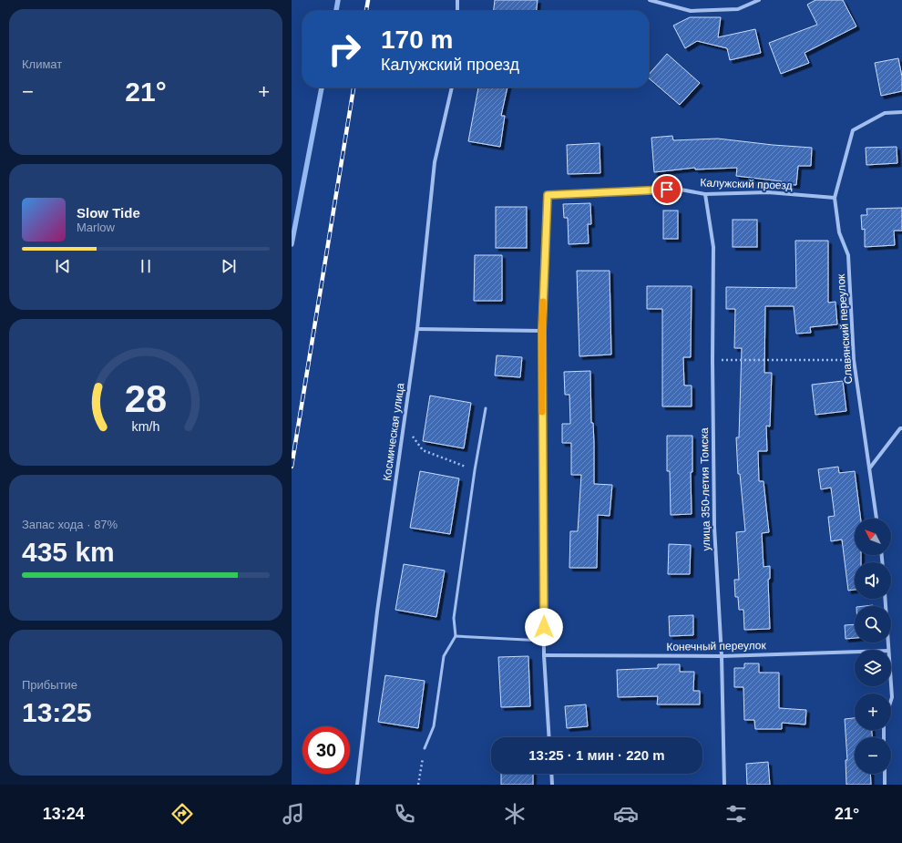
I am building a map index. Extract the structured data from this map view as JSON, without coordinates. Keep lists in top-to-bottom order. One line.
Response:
{"streets":{"street":["Калужский проезд","Славянский переулок","Космическая улица","улица 350-летия Томска","Конечный переулок"]},"crossings":[["Калужский проезд","Славянский переулок"],["Калужский проезд","улица 350-летия Томска"],["улица 350-летия Томска","Конечный переулок"]],"north":"top left","page":{"tile":["Климат",["Запас хода · 87%","435 km"],["Прибытие","13:25"]],"turn":["170 m","Калужский проезд"],"heat":["−","21°","+"],"song":["Slow Tide","Marlow"],"map_buttons":["+","−"],"limit":"30","trip":"13:25 · 1 мин · 220 m","tabs":["13:24","21°"],"gauge":["28","km/h"]}}
